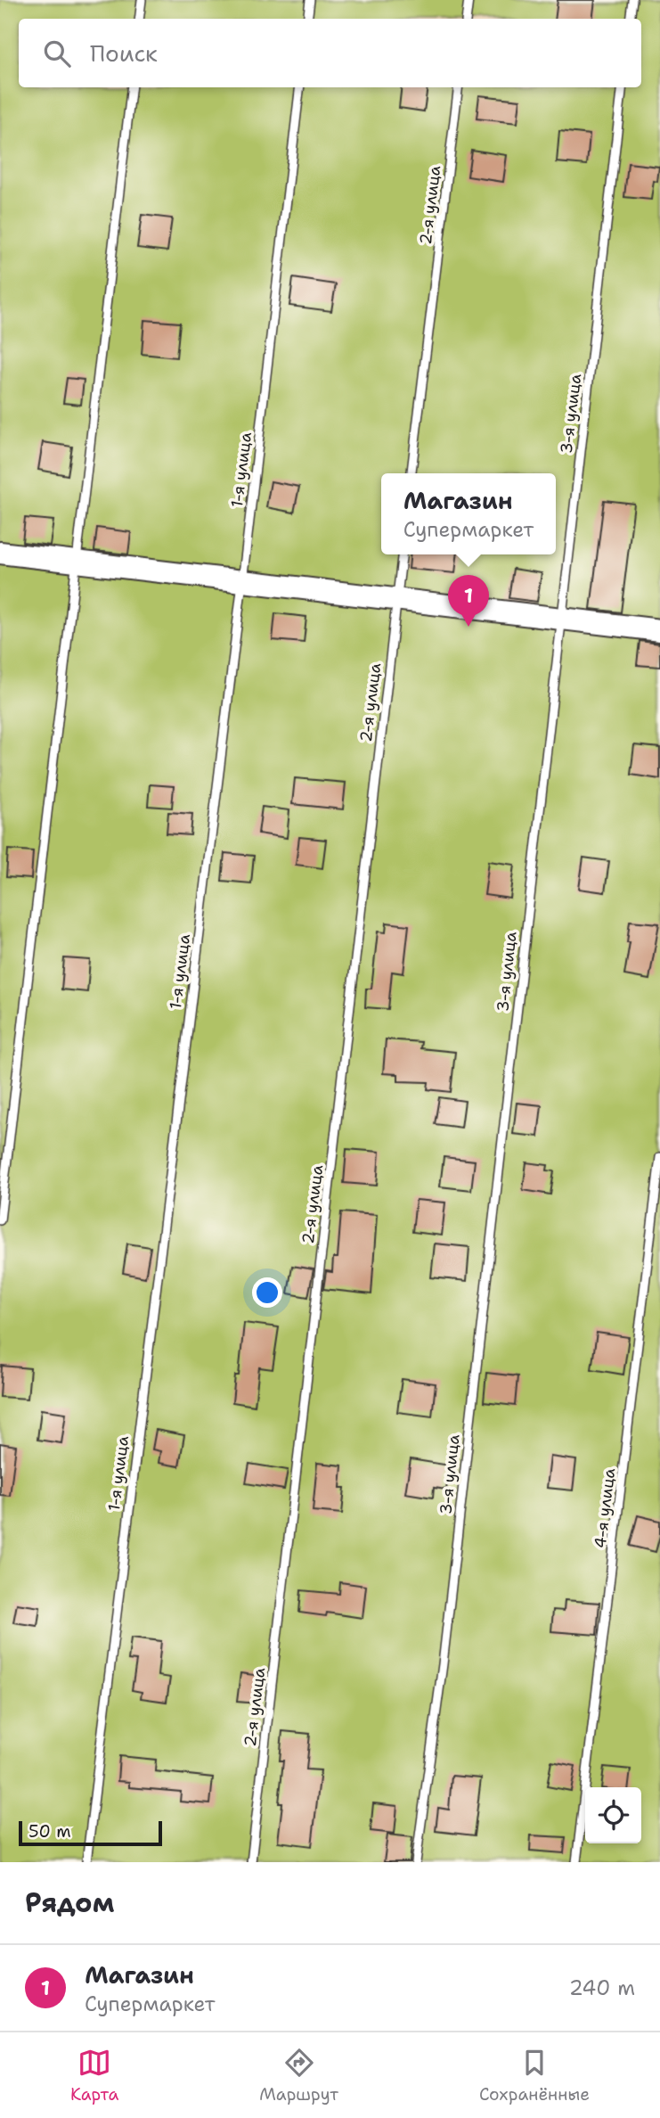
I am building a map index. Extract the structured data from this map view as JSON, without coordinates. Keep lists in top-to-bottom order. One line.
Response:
{"streets":{"lane":["2-я улица","3-я улица","1-я улица","4-я улица"]},"scale_bar":"50 m","page":{"search":"Поиск","popup":["Магазин","Супермаркет"],"pins":"1","scale":"50 m","heading":"Рядом","list":[{"mark":"1","name":"Магазин","note":"Супермаркет","value":"240 m"}],"nav":["Карта","Маршрут","Сохранённые"]}}
